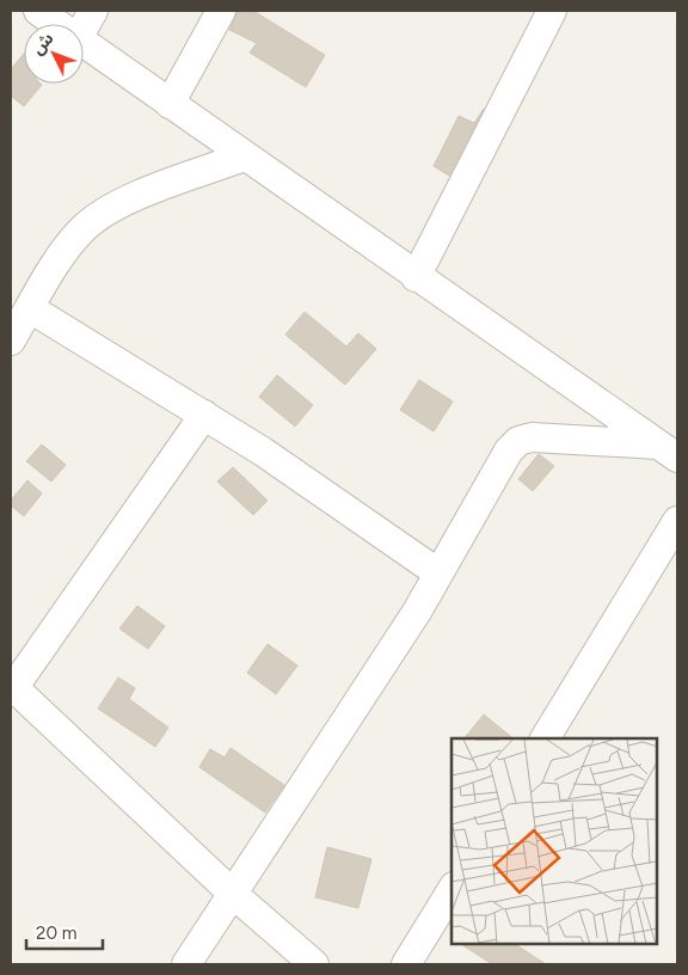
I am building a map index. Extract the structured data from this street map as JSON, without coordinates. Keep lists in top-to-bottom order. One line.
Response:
{"scale_bar":"20 m","north":"top left"}
